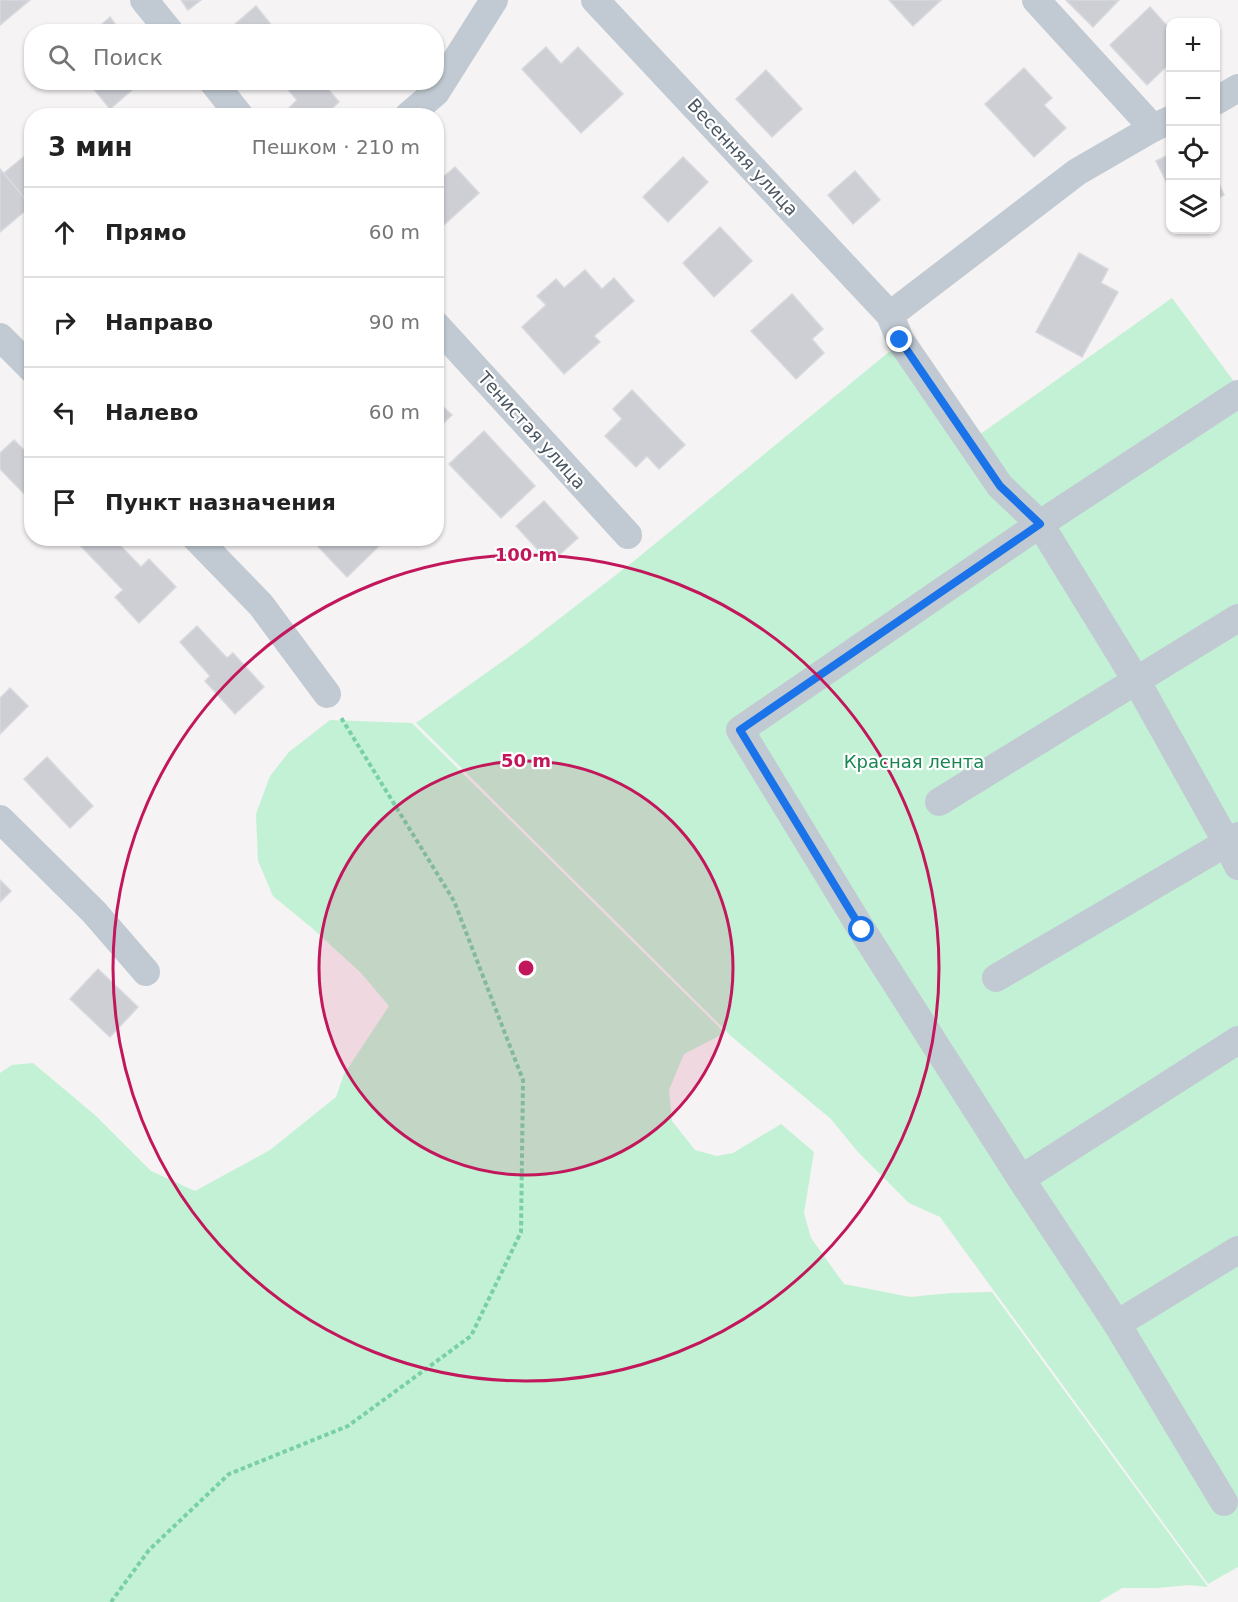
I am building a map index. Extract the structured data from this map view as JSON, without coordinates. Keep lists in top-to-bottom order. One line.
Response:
{"streets":{"street":["Весенняя улица","Тенистая улица"]},"parks":["Красная лента"],"page":{"map_buttons":["+","−"],"search":"Поиск","heading":["3 мин","Пешком · 210 m"],"list":[["Прямо","60 m"],["Направо","90 m"],["Налево","60 m"],"Пункт назначения"]},"rings":["100 m","50 m"]}
